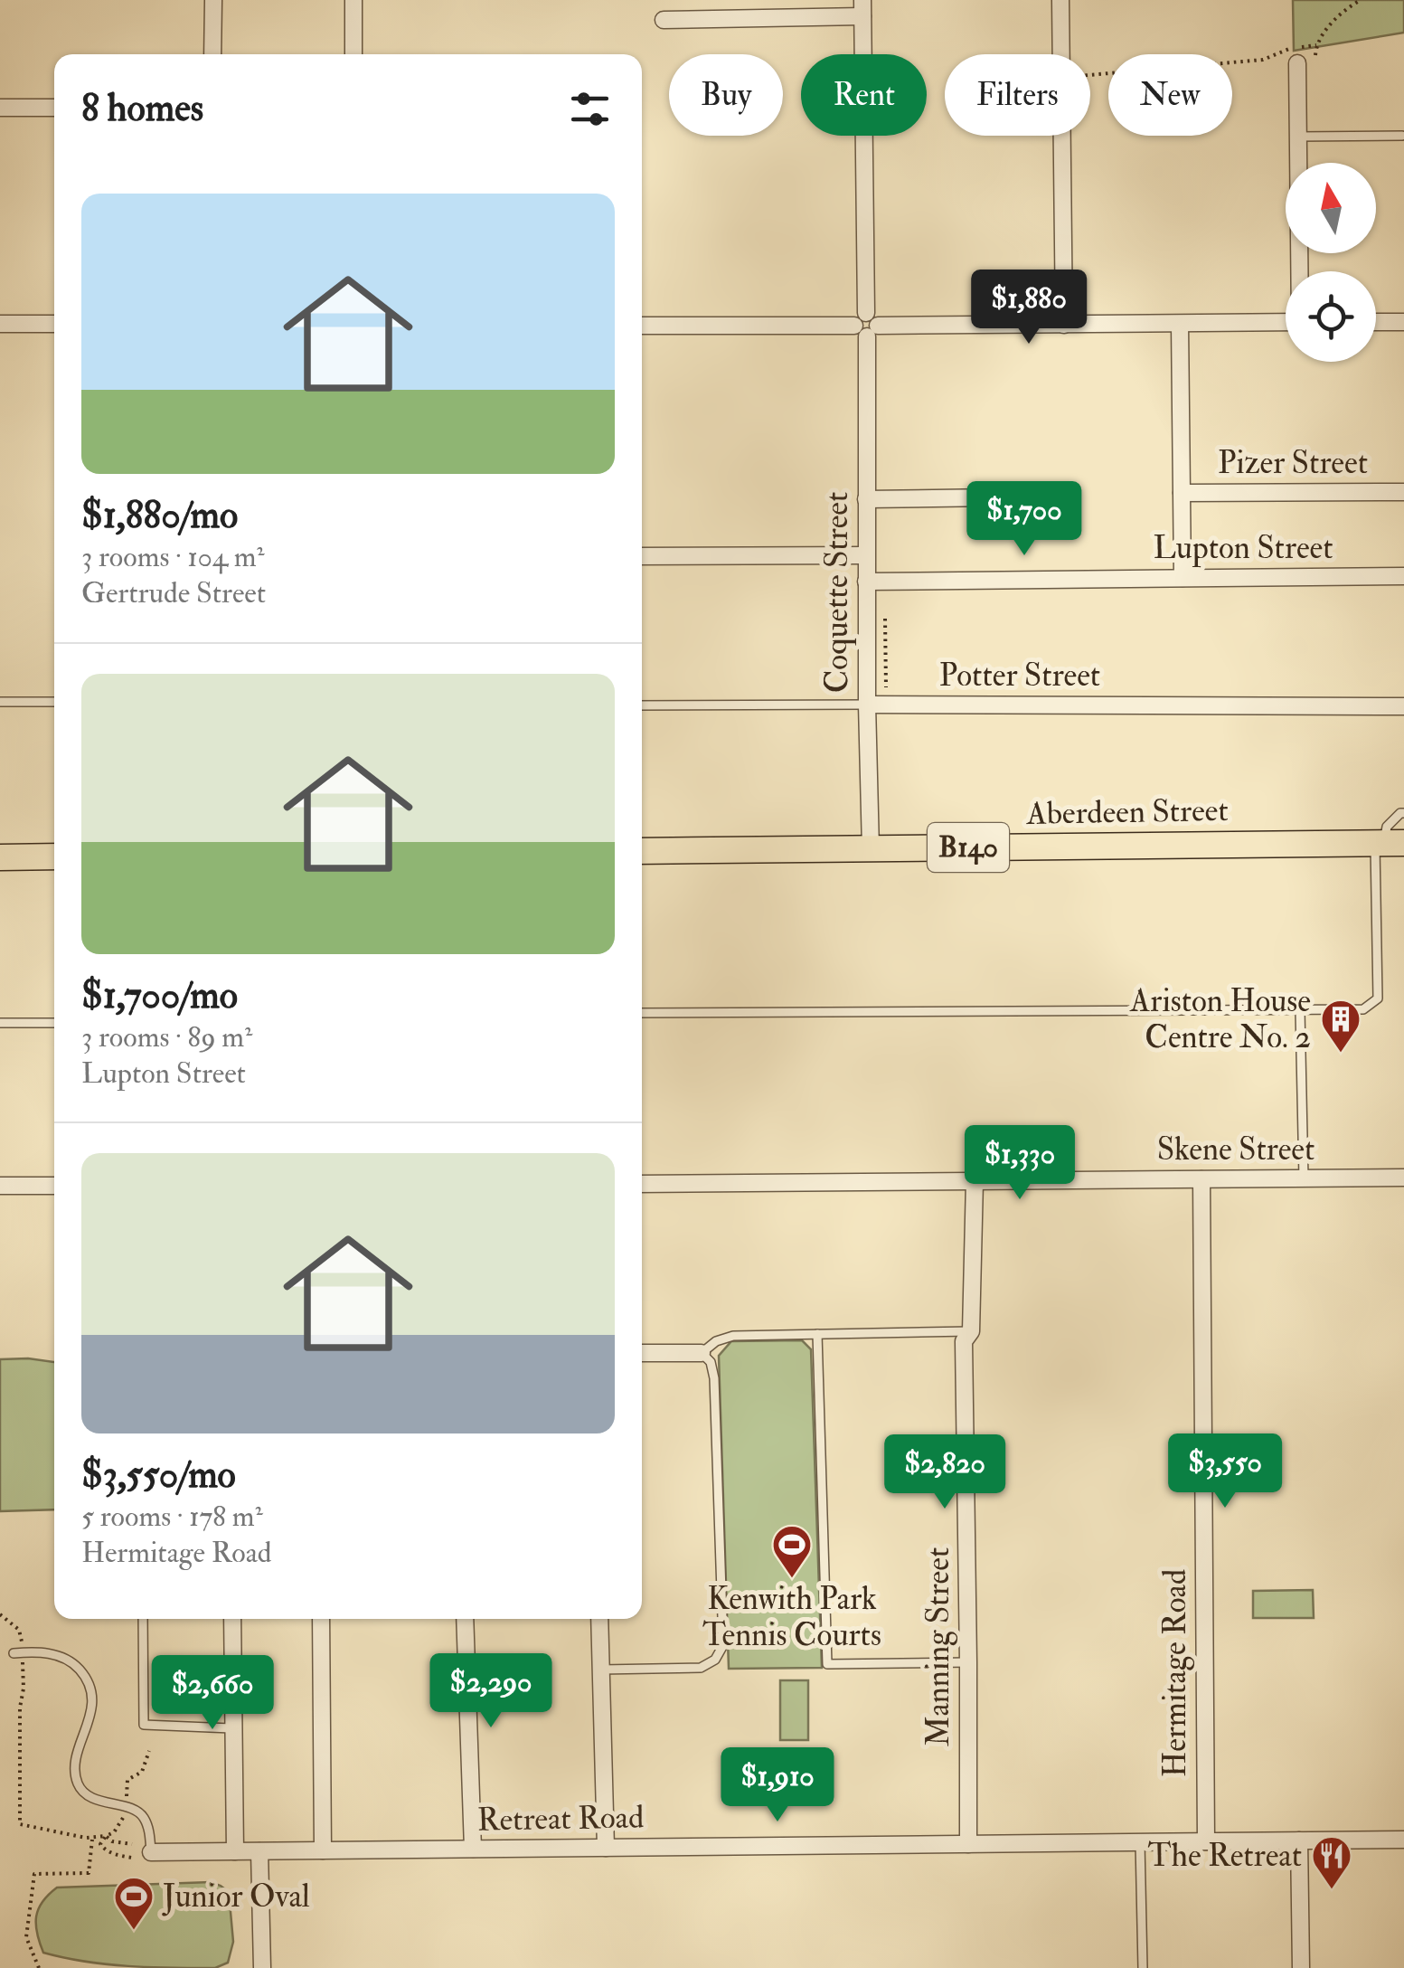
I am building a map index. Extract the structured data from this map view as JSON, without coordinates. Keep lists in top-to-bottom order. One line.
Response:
{"streets":{"main road":["Aberdeen Street","B140"],"street":["Pizer Street","Lupton Street","Coquette Street","Potter Street","Skene Street","Manning Street","Hermitage Road","Retreat Road"]},"crossings":[["Lupton Street","Coquette Street"],["Coquette Street","Potter Street"],["Coquette Street","Aberdeen Street"],["Skene Street","Manning Street"],["Skene Street","Hermitage Road"],["Manning Street","Retreat Road"],["Hermitage Road","Retreat Road"]],"places":{"building":["Ariston House Centre No. 2"],"sports":["Kenwith Park Tennis Courts","Junior Oval"],"restaurant":["The Retreat"]},"north":"top","page":{"chip":["Buy","Rent","Filters","New"],"heading":"8 homes","list":[{"name":"$1,880/mo","note":"3 rooms · 104 m² · Gertrude Street"},{"name":"$1,700/mo","note":"3 rooms · 89 m² · Lupton Street"},{"name":"$3,550/mo","note":"5 rooms · 178 m² · Hermitage Road"}],"price":["$1,880","$1,700","$1,330","$3,550","$2,820","$2,290","$2,660","$1,910"]}}
